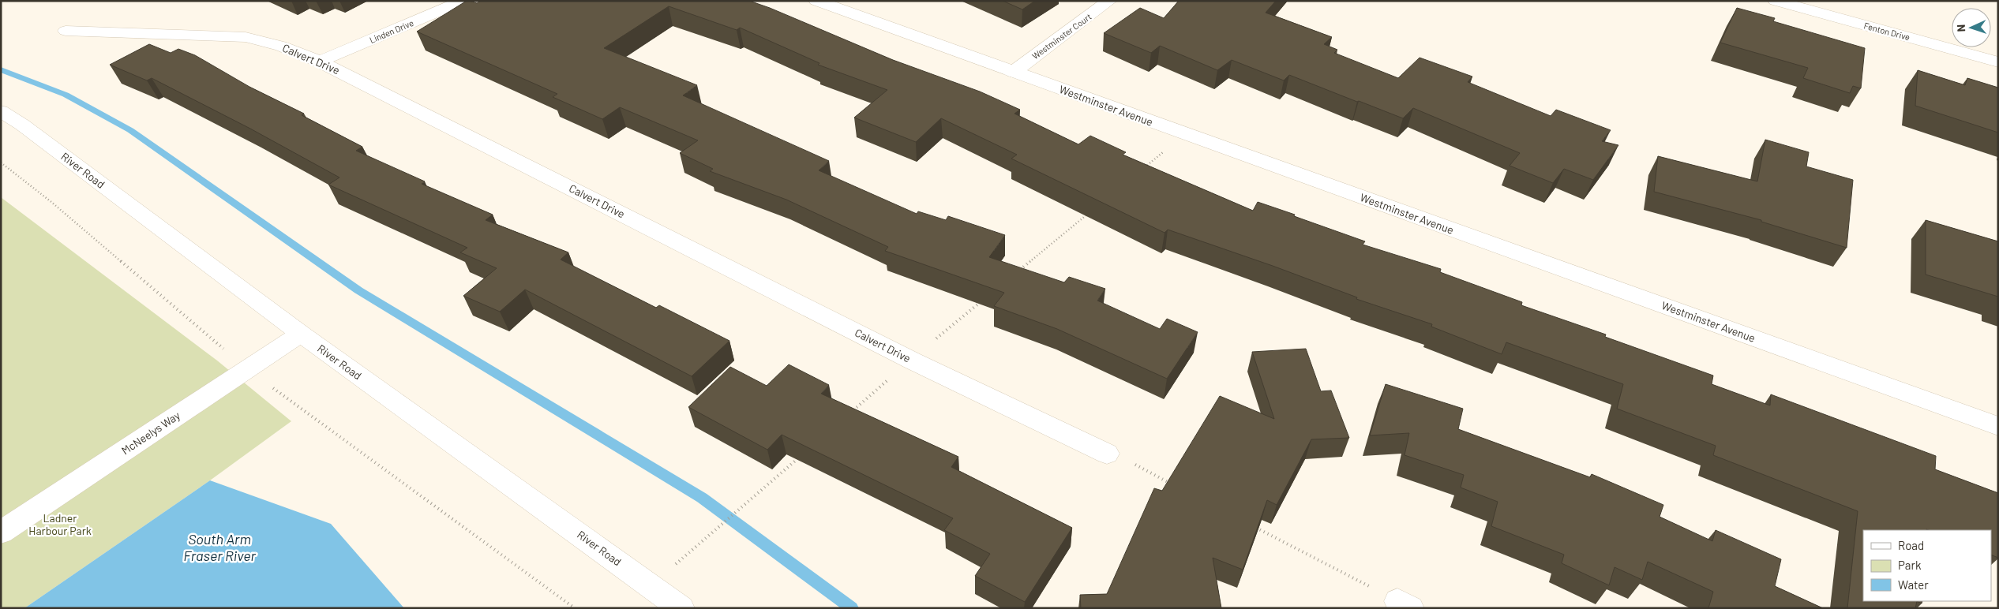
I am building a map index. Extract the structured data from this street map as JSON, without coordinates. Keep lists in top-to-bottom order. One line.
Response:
{"streets":{"street":["Linden Drive","Fenton Drive","Westminster Court","Calvert Drive","Westminster Avenue","River Road","McNeelys Way"]},"crossings":[["Linden Drive","Calvert Drive"],["Westminster Court","Westminster Avenue"],["River Road","McNeelys Way"]],"water":["South Arm Fraser River"],"parks":["Ladner Harbour Park"],"legend":["Road","Park","Water"],"north":"left"}
